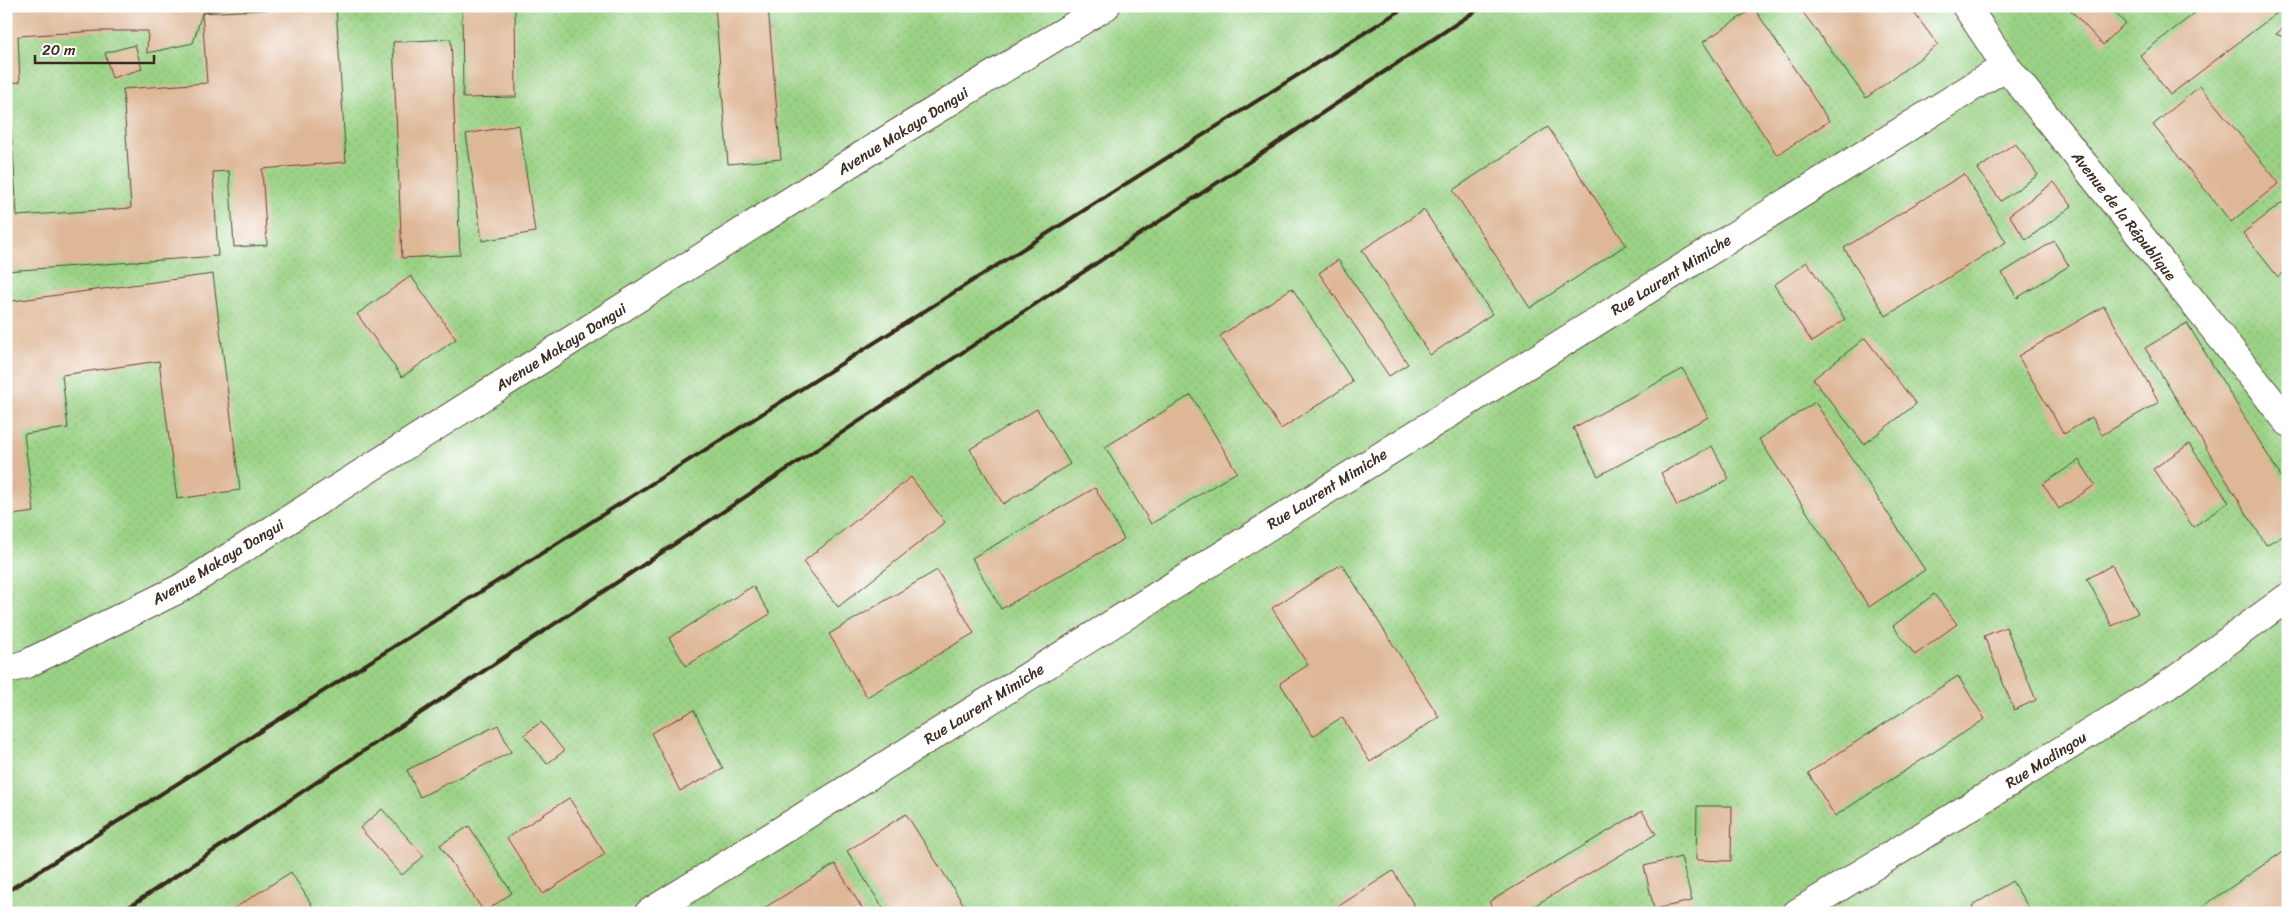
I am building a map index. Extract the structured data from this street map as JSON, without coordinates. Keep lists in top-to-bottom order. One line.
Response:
{"streets":{"street":["Avenue Makaya Dangui","Avenue de la République","Rue Laurent Mimiche","Rue Madingou"]},"crossings":[["Avenue de la République","Rue Laurent Mimiche"]],"scale_bar":"20 m"}
